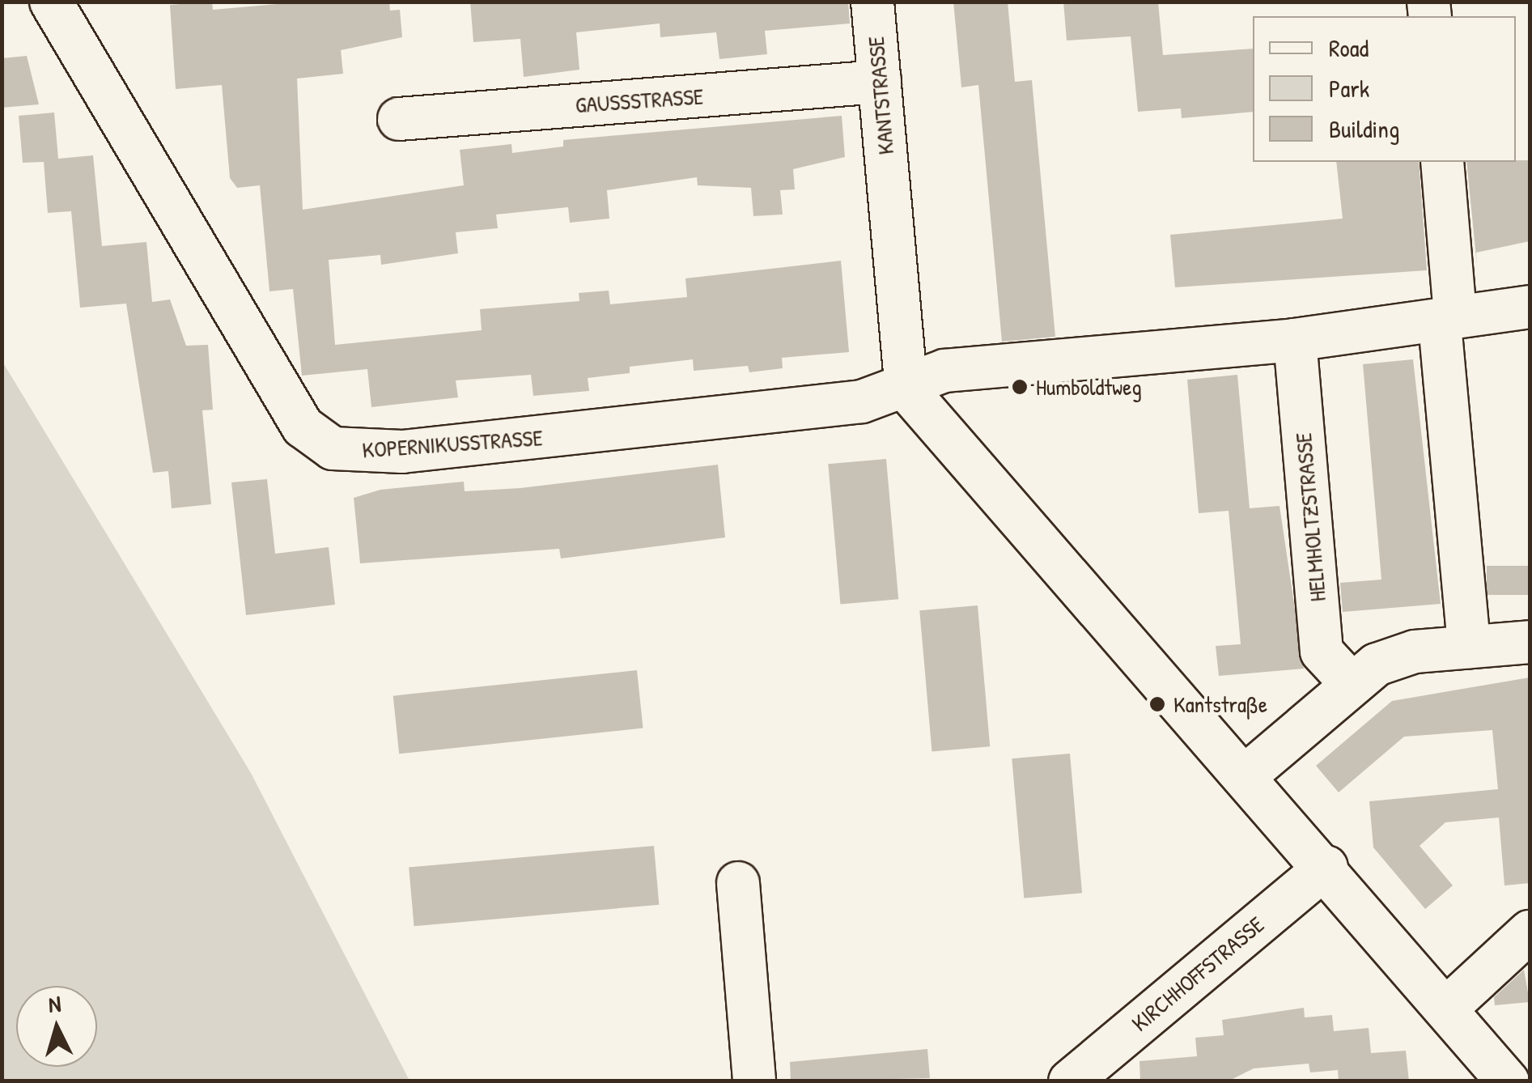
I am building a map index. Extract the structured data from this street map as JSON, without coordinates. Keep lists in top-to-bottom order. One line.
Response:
{"streets":{"street":["KANTSTRASSE","GAUSSSTRASSE","KOPERNIKUSSTRASSE","HELMHOLTZSTRASSE","KIRCHHOFFSTRASSE"]},"crossings":[["KANTSTRASSE","GAUSSSTRASSE"],["KANTSTRASSE","KOPERNIKUSSTRASSE"]],"places":["Humboldtweg","Kantstraße"],"legend":["Road","Park","Building"],"north":"top"}
